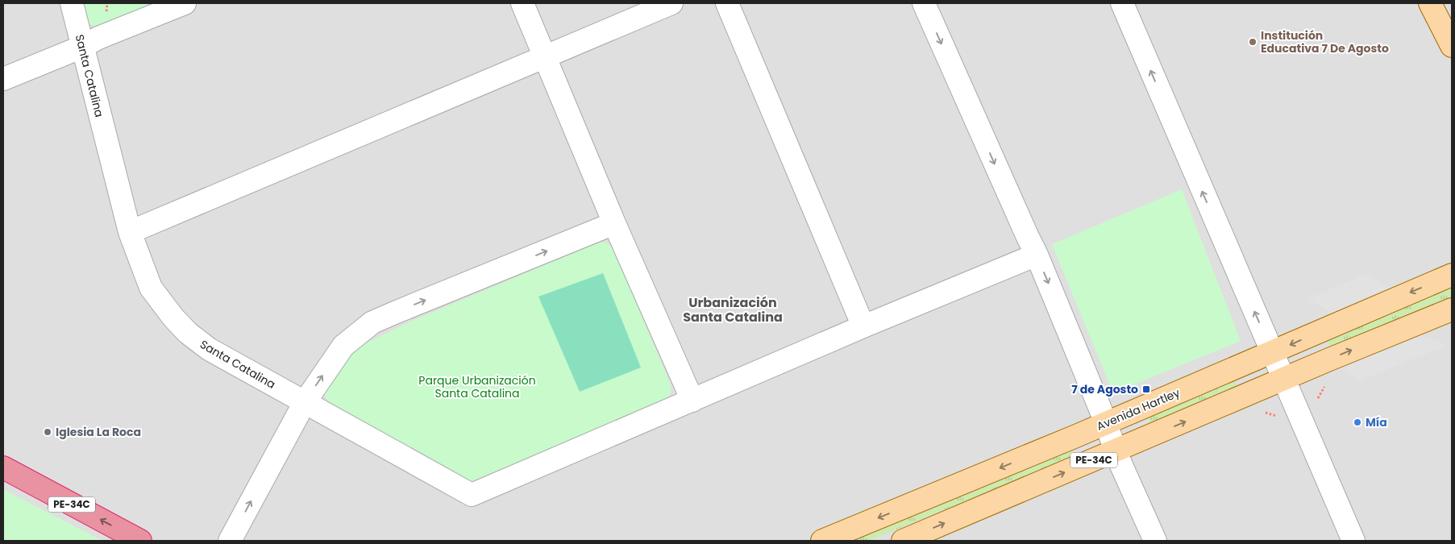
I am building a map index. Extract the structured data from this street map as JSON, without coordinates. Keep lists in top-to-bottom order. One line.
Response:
{"streets":{"highway":["PE-34C"],"main road":["Avenida Hartley"],"street":["Santa Catalina"]},"districts":["Urbanización Santa Catalina"],"parks":["Parque Urbanización Santa Catalina"],"places":{"other":["Institución Educativa 7 De Agosto","Mía","Iglesia La Roca"],"transit":["7 de Agosto"]}}
